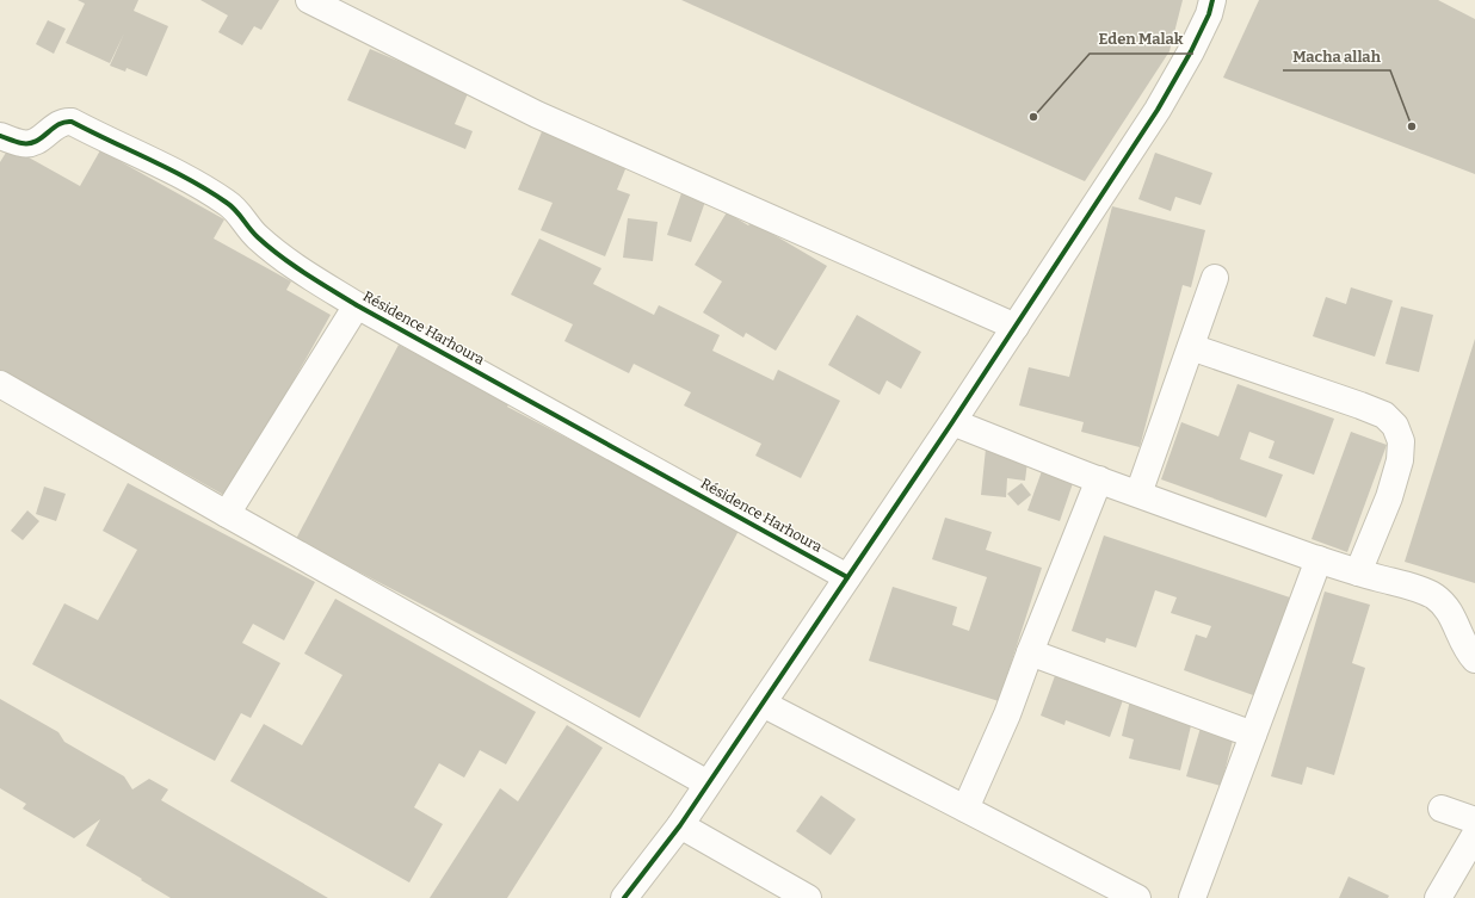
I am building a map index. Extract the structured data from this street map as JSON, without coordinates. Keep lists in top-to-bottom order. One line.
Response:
{"streets":{"street":["Résidence Harhoura"]},"places":["Eden Malak","Macha allah"]}
